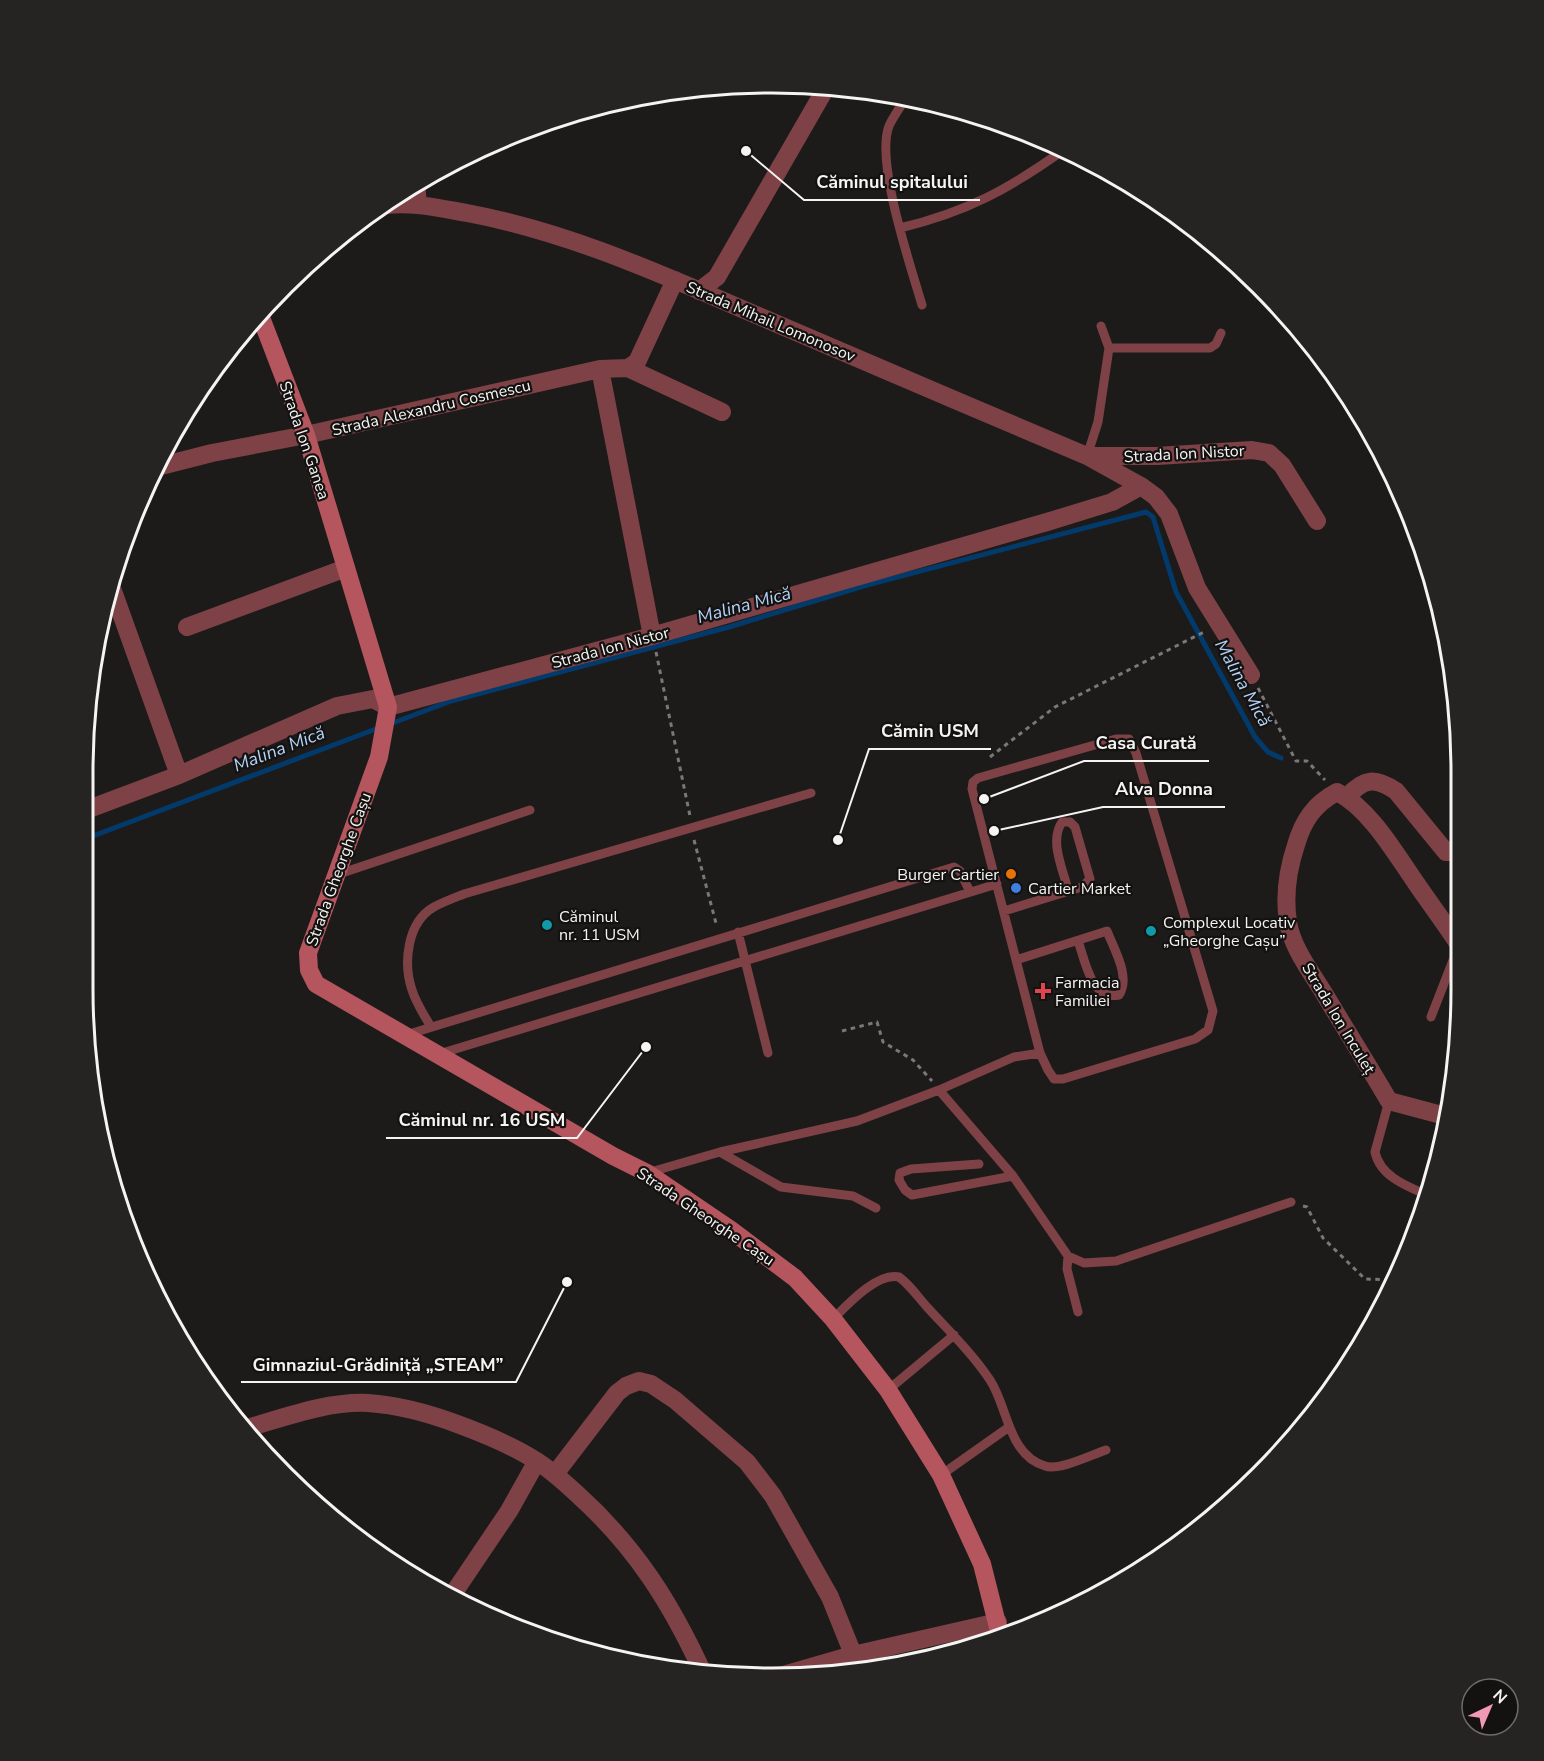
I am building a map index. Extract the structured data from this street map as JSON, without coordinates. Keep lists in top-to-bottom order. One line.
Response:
{"streets":{"street":["Strada Mihail Lomonosov","Strada Alexandru Cosmescu","Strada Ion Ganea","Strada Ion Nistor","Strada Gheorghe Cașu","Strada Ion Inculeț"]},"crossings":[["Strada Mihail Lomonosov","Strada Ion Nistor"],["Strada Alexandru Cosmescu","Strada Ion Ganea"],["Strada Ion Ganea","Strada Ion Nistor"],["Strada Ion Ganea","Strada Gheorghe Cașu"],["Strada Ion Nistor","Strada Gheorghe Cașu"]],"water":["Malina Mică"],"places":{"other":["Căminul spitalului","Casa Curată","Alva Donna","Cămin USM","Burger Cartier","Cartier Market","Căminul nr. 11 USM","Complexul Locativ „Gheorghe Cașu”","Căminul nr. 16 USM","Gimnaziul-Grădiniță „STEAM”"],"health":["Farmacia Familiei"]},"north":"top right"}
